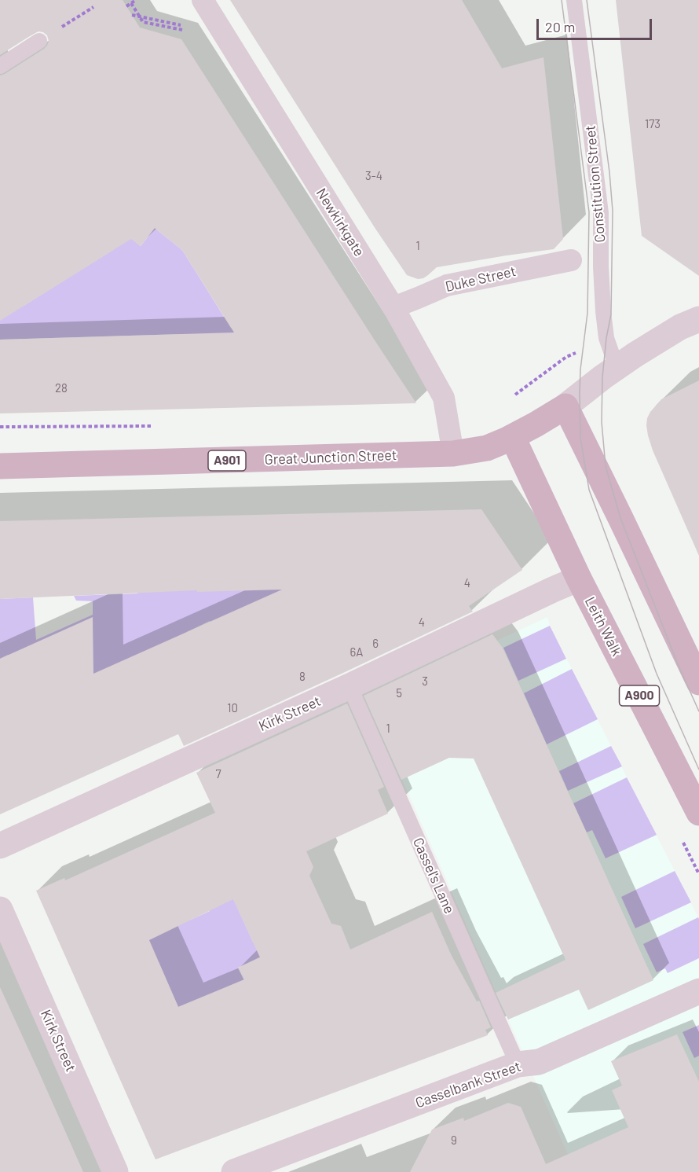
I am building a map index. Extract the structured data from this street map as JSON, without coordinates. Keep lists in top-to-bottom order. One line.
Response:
{"streets":{"main road":["Great Junction Street","A901","Leith Walk","A900"],"street":["Newkirkgate","Duke Street","Kirk Street","Casselbank Street"],"lane":["Constitution Street","Cassel's Lane"]},"crossings":[["Newkirkgate","Duke Street"],["Newkirkgate","Great Junction Street"],["Great Junction Street","Leith Walk"],["Leith Walk","Kirk Street"],["Kirk Street","Cassel's Lane"],["Cassel's Lane","Casselbank Street"]],"house_numbers":["173","3-4","1","28","4","4","6","6A","8","3","5","10","1","7","9"],"scale_bar":"20 m"}
